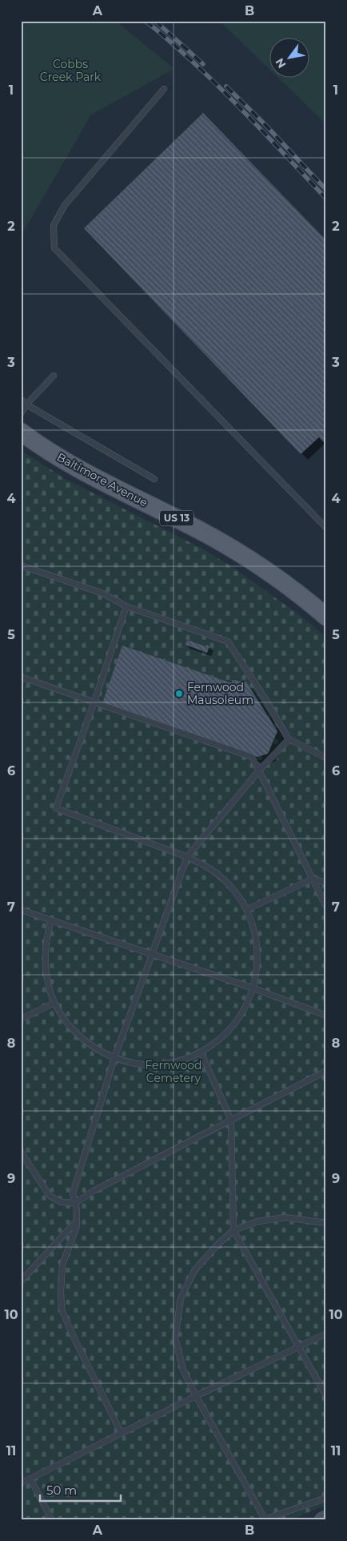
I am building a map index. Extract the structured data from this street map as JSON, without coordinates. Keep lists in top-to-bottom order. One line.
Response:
{"streets":{"main road":["Baltimore Avenue","US 13"]},"parks":["Cobbs Creek Park","Fernwood Cemetery"],"places":["Fernwood Mausoleum"],"scale_bar":"50 m","north":"bottom left","grid":{"columns":["A","B"],"rows":["1","2","3","4","5","6","7","8","9","10","11"]}}
